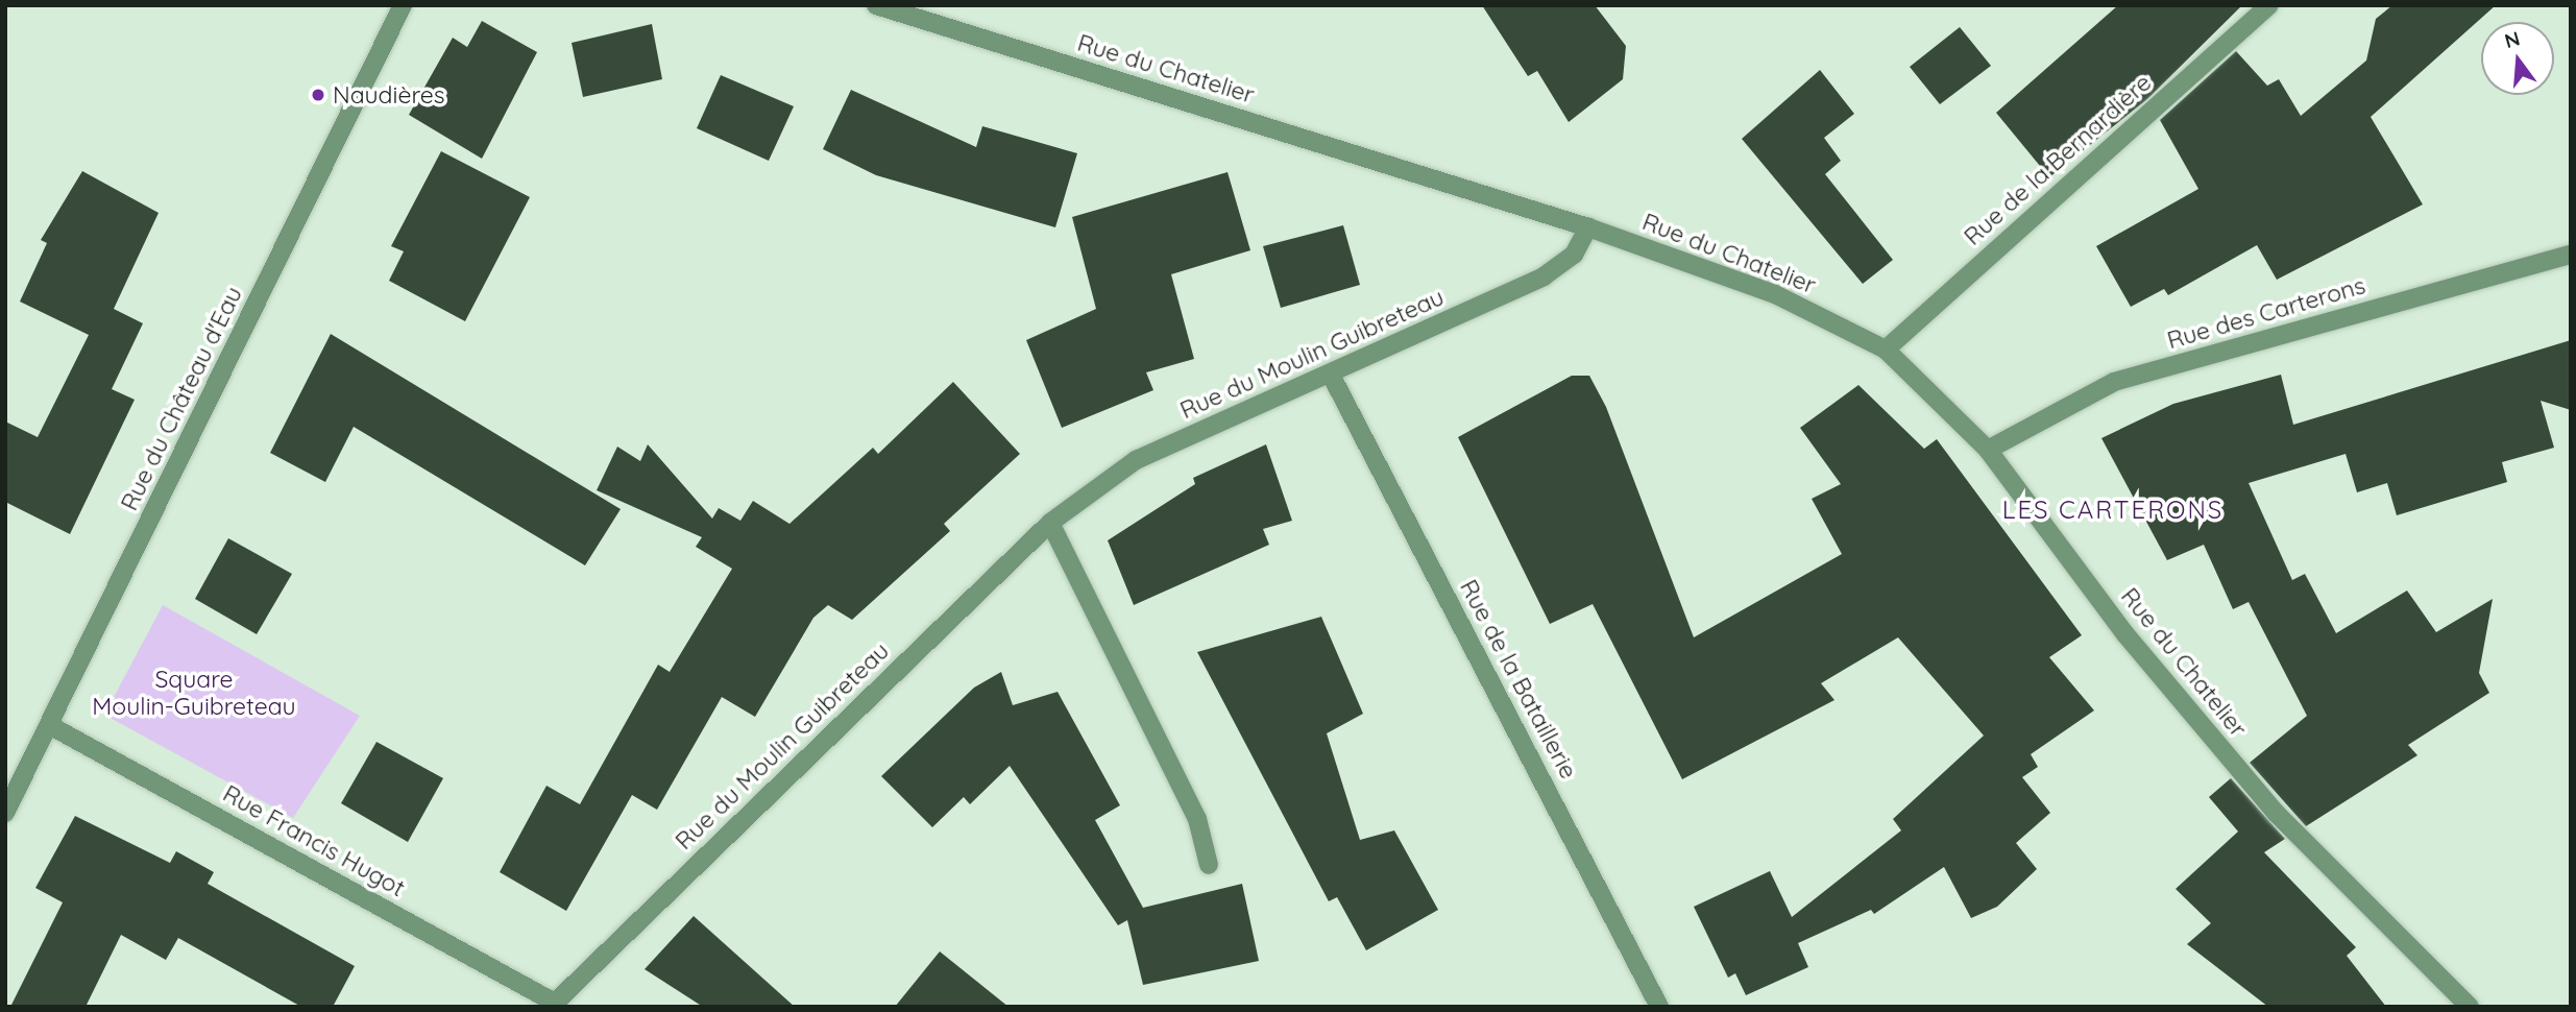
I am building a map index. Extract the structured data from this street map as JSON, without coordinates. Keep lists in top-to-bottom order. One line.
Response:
{"streets":{"street":["Rue du Chatelier","Rue de la Bernardière","Rue des Carterons","Rue du Moulin Guibreteau","Rue du Château d'Eau","Rue de la Bataillerie","Rue Francis Hugot"]},"crossings":[["Rue du Chatelier","Rue de la Bernardière"],["Rue du Chatelier","Rue des Carterons"],["Rue du Chatelier","Rue du Moulin Guibreteau"],["Rue du Moulin Guibreteau","Rue de la Bataillerie"],["Rue du Moulin Guibreteau","Rue Francis Hugot"],["Rue du Château d'Eau","Rue Francis Hugot"]],"districts":["LES CARTERONS"],"parks":["Square Moulin-Guibreteau"],"places":["Naudières"],"north":"top"}
